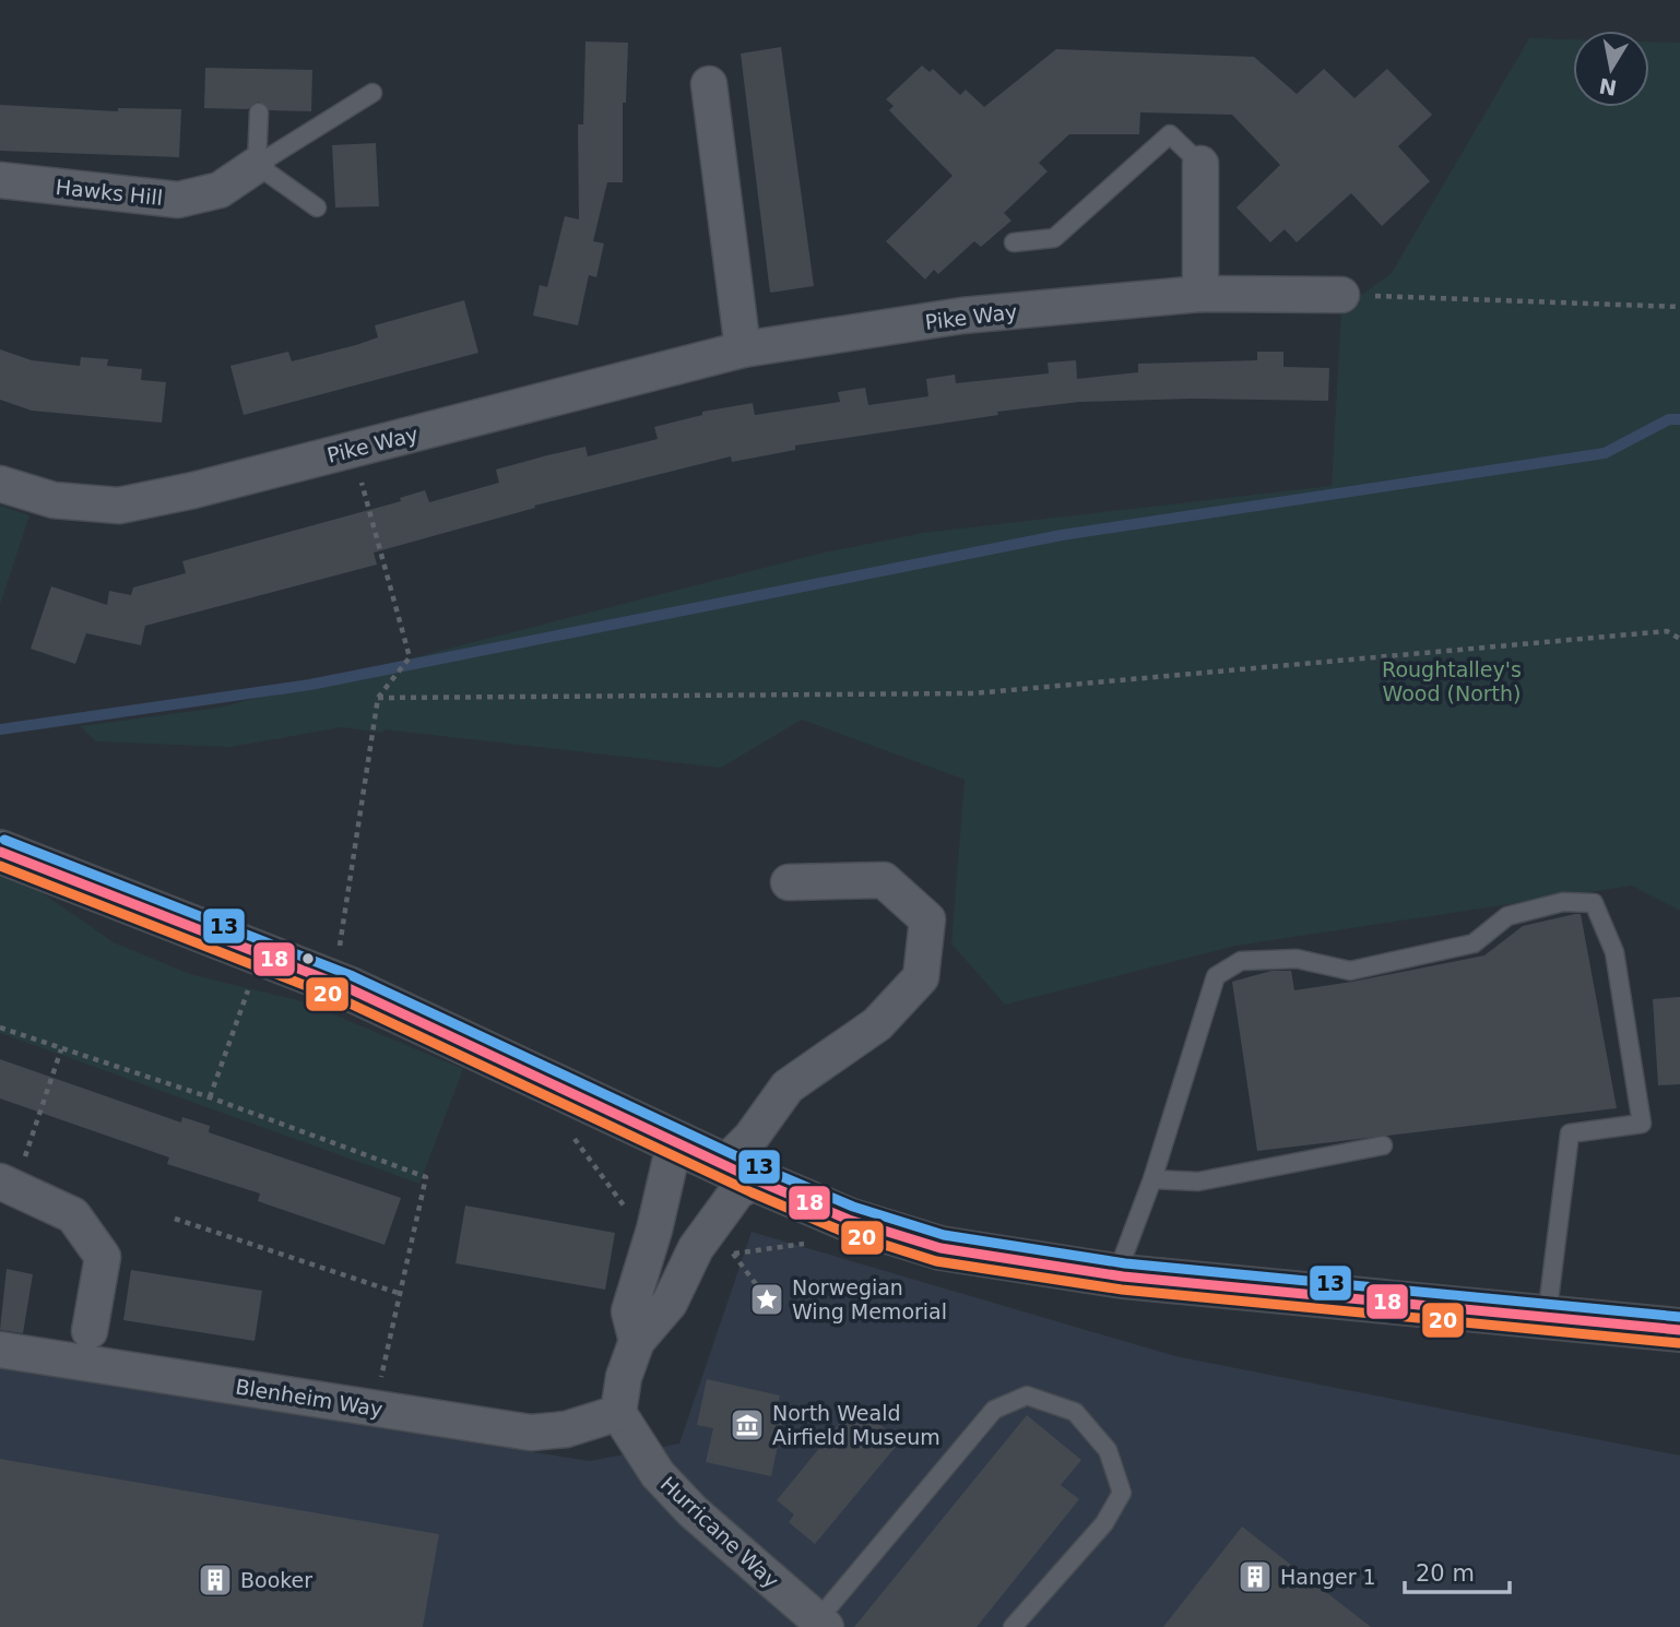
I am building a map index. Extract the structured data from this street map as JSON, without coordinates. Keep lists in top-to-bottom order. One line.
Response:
{"streets":{"street":["Hawks Hill","Pike Way","Blenheim Way","Hurricane Way"]},"crossings":[["Blenheim Way","Hurricane Way"]],"parks":["Roughtalley's Wood (North)"],"places":{"place":["Norwegian Wing Memorial"],"museum":["North Weald Airfield Museum"],"building":["Hanger 1","Booker"]},"lines":["transit line 13","transit line 18","transit line 20"],"scale_bar":"20 m","north":"bottom"}
